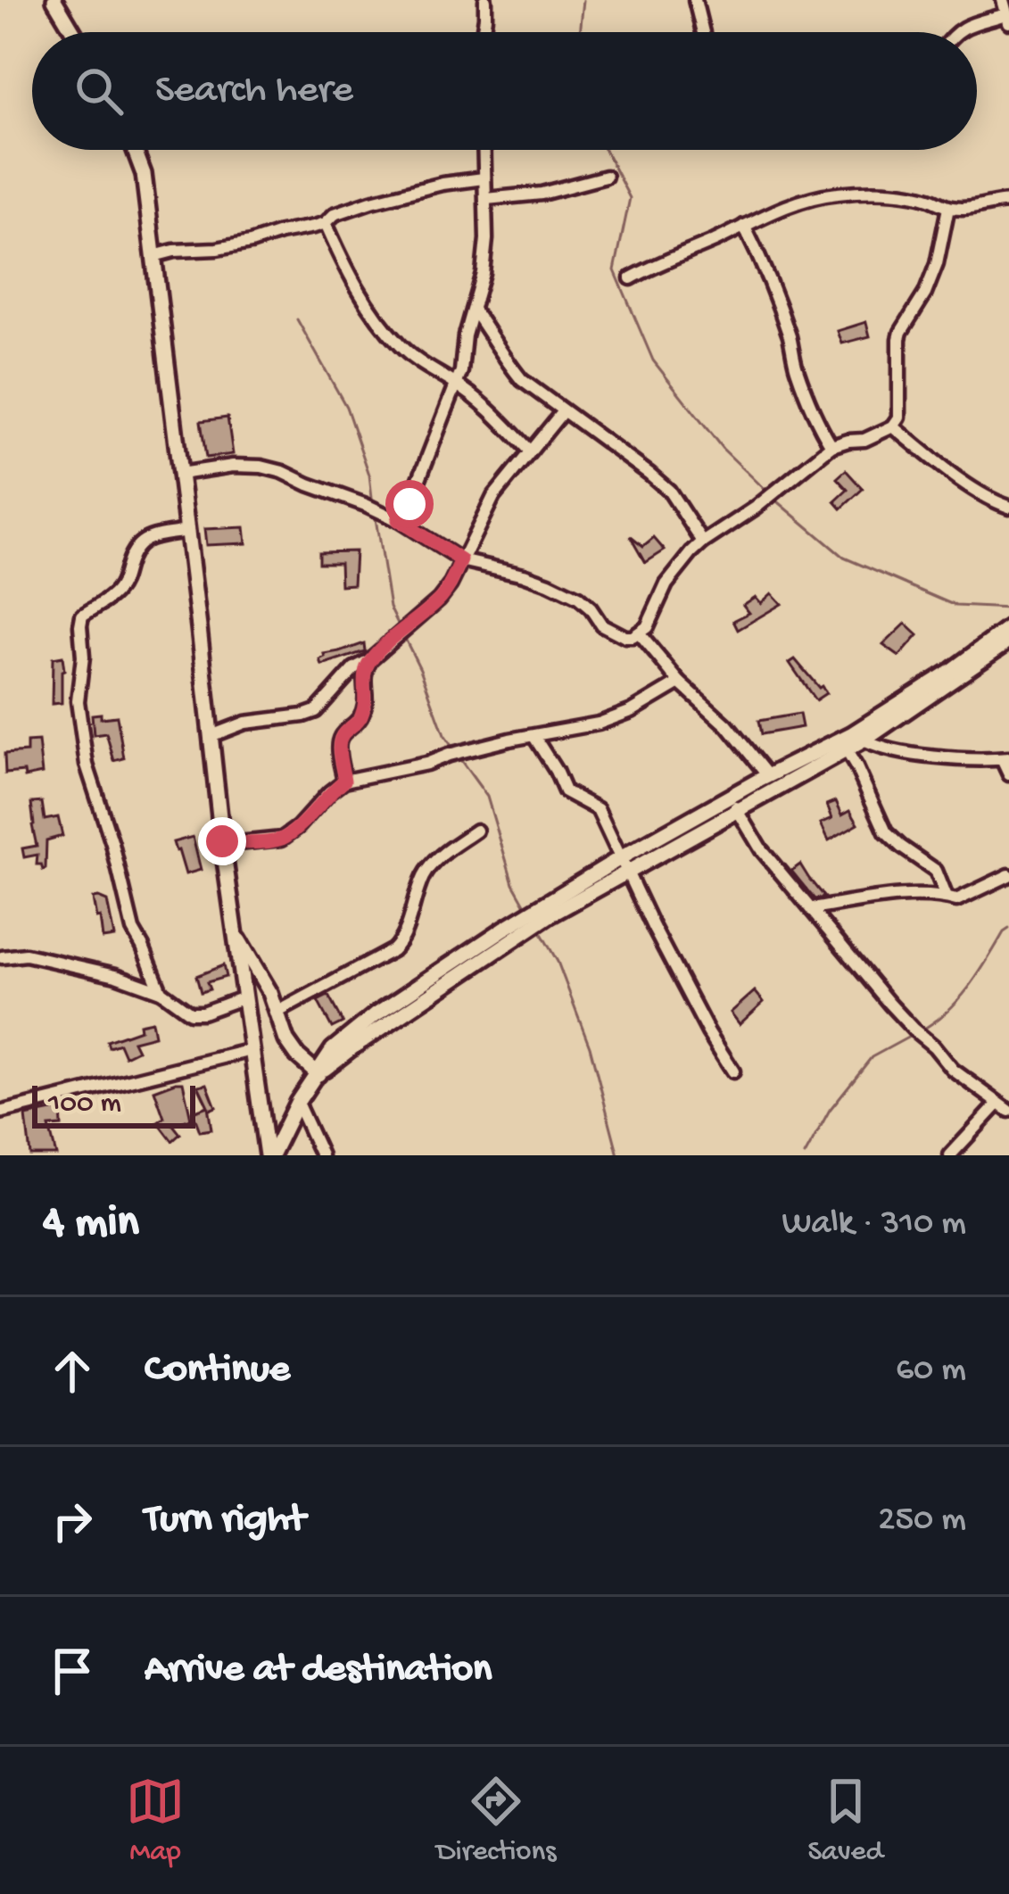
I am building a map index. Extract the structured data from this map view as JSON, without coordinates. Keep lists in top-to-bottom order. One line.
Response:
{"scale_bar":"100 m","page":{"search":"Search here","scale":"100 m","heading":["4 min","Walk · 310 m"],"list":[["Continue","60 m"],["Turn right","250 m"],"Arrive at destination"],"nav":["Map","Directions","Saved"]}}
